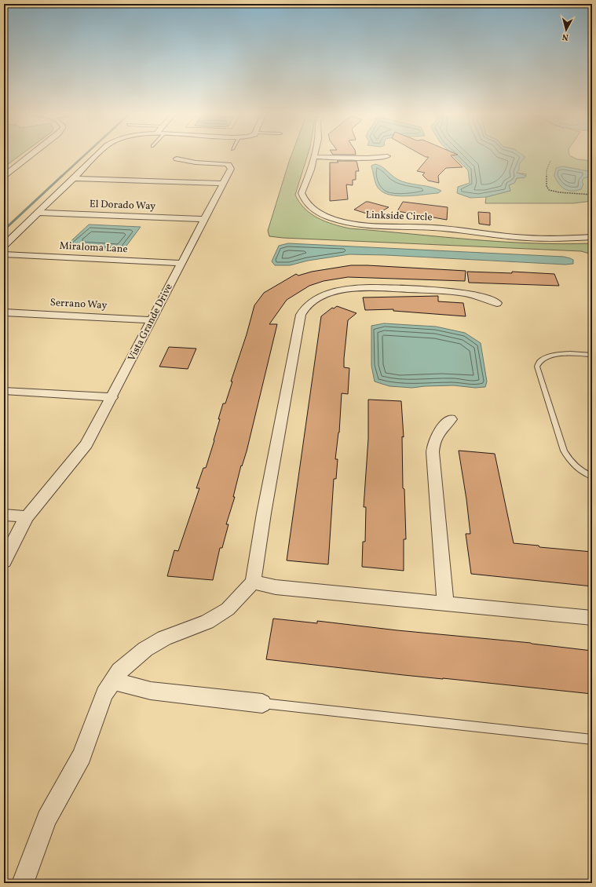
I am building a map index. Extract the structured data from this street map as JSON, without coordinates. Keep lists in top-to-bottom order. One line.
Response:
{"streets":{"street":["El Dorado Way","Linkside Circle","Miraloma Lane","Serrano Way","Vista Grande Drive"]},"crossings":[["El Dorado Way","Vista Grande Drive"],["Miraloma Lane","Vista Grande Drive"],["Serrano Way","Vista Grande Drive"]],"north":"bottom"}
